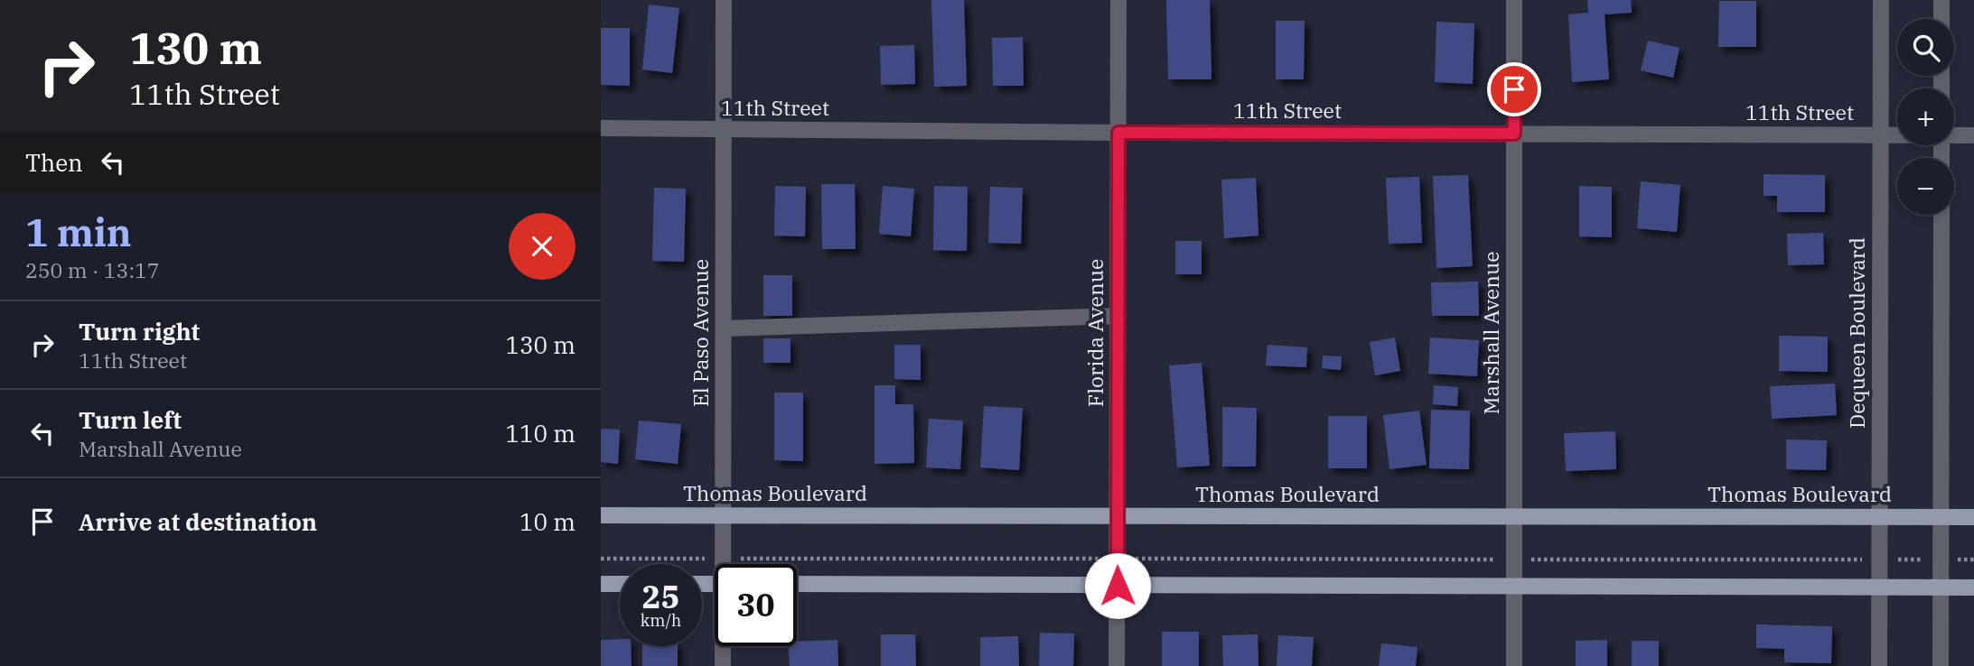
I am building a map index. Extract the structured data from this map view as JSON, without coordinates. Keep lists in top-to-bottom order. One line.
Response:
{"streets":{"main road":["Thomas Boulevard"],"street":["11th Street","El Paso Avenue","Florida Avenue","Marshall Avenue","Dequeen Boulevard"]},"crossings":[["11th Street","El Paso Avenue"],["11th Street","Florida Avenue"],["11th Street","Marshall Avenue"],["11th Street","Dequeen Boulevard"],["El Paso Avenue","Thomas Boulevard"],["Florida Avenue","Thomas Boulevard"],["Marshall Avenue","Thomas Boulevard"],["Dequeen Boulevard","Thomas Boulevard"]],"page":{"turn":["130 m","11th Street"],"map_buttons":["+","−"],"then":"Then","heading":["1 min","250 m · 13:17"],"list":[{"name":"Turn right","note":"11th Street","value":"130 m"},{"name":"Turn left","note":"Marshall Avenue","value":"110 m"},{"name":"Arrive at destination","value":"10 m"}],"speed":"25 km/h","limit":"30"}}
